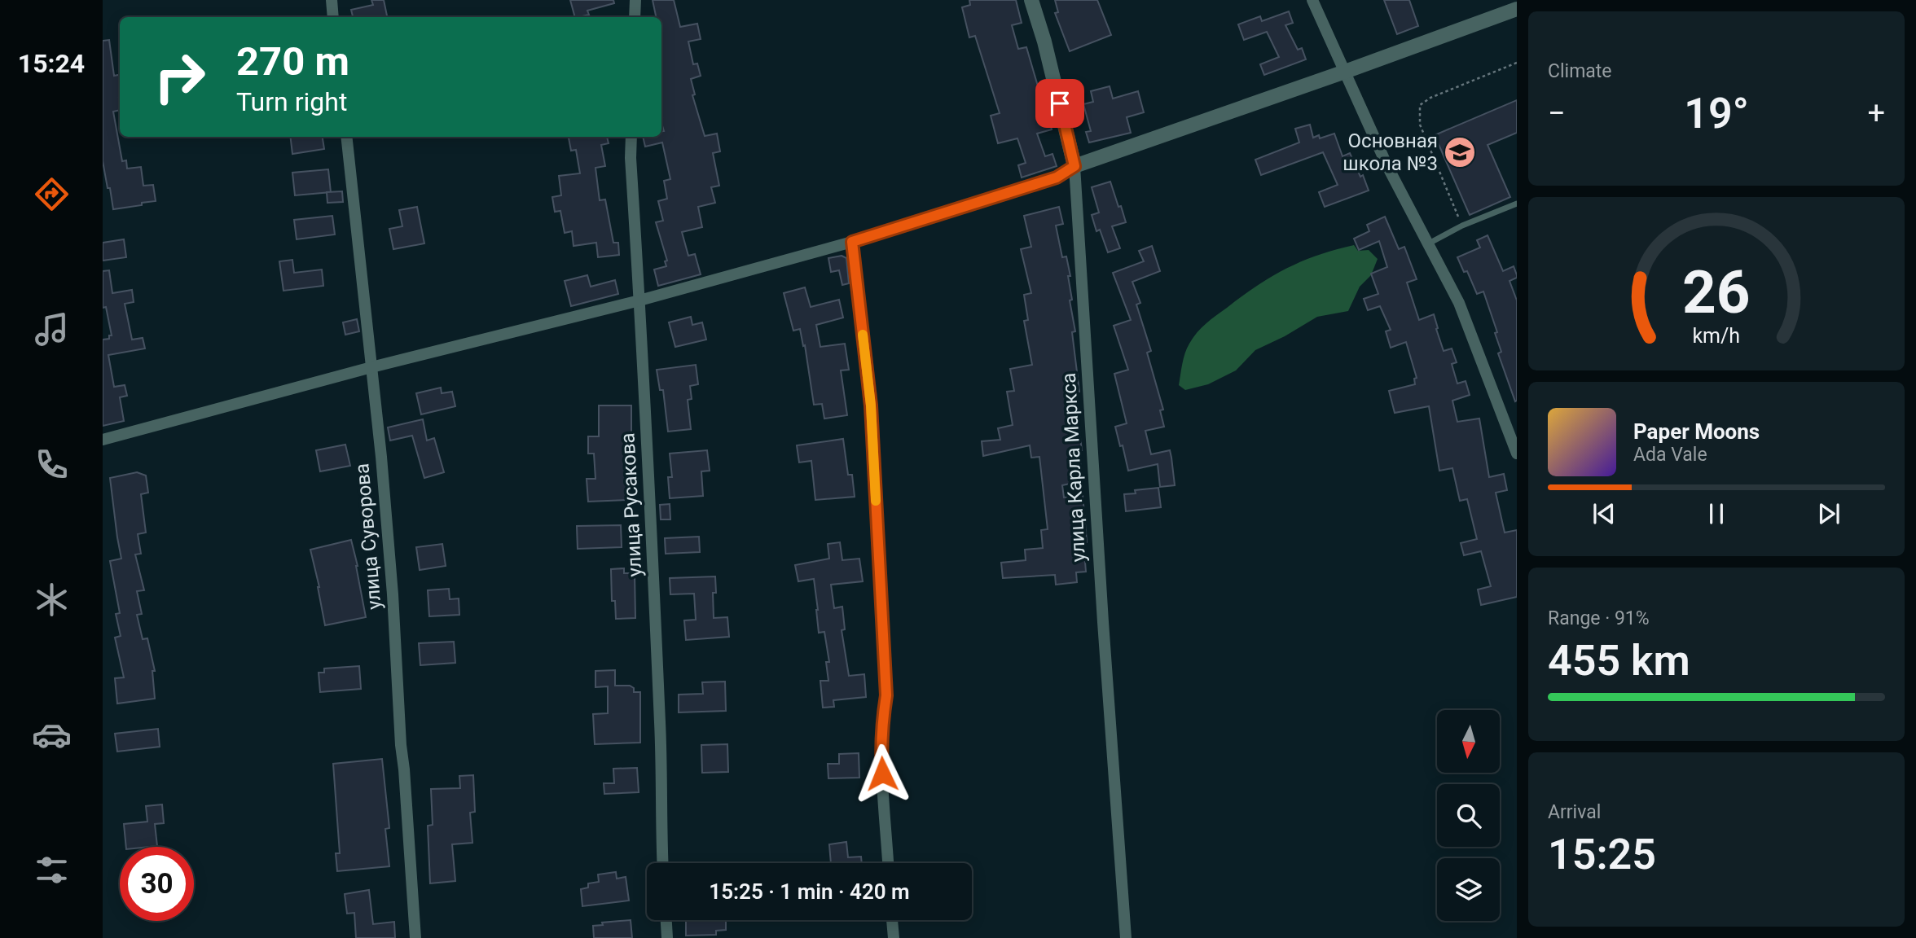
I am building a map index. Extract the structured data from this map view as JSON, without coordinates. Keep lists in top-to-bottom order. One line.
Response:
{"streets":{"street":["улица Карла Маркса","улица Русакова","улица Суворова"]},"places":{"school or university":["Основная школа №3"]},"north":"bottom","page":{"tabs":"15:24","tile":["Climate",["Range · 91%","455 km"],["Arrival","15:25"]],"turn":["270 m","Turn right"],"heat":["−","19°","+"],"song":["Paper Moons","Ada Vale"],"limit":"30","trip":"15:25 · 1 min · 420 m","gauge":["26","km/h"]}}
